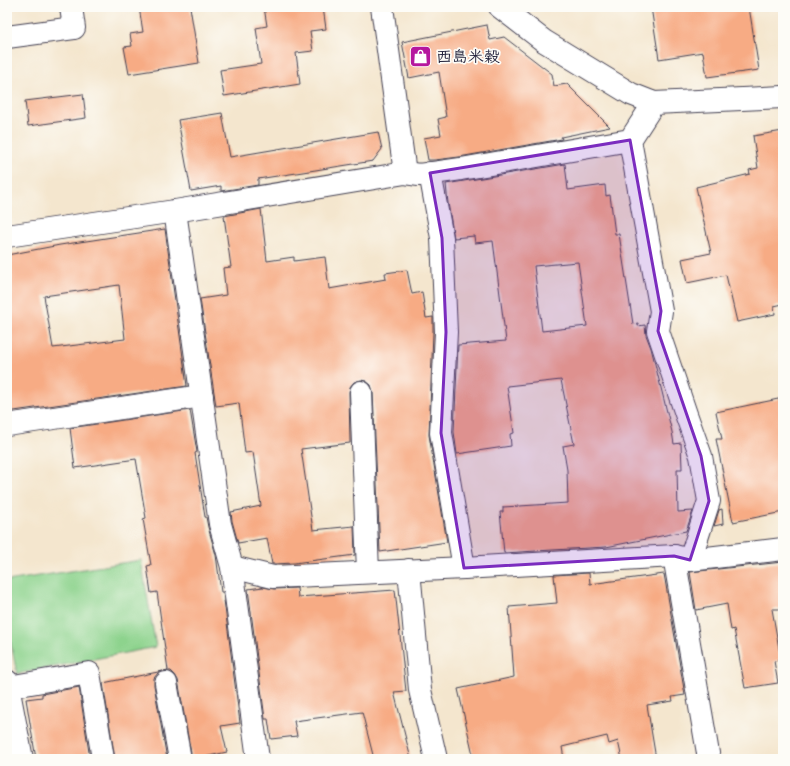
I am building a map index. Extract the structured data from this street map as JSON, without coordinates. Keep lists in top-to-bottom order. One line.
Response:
{"places":{"shop":["西島米穀"]}}
